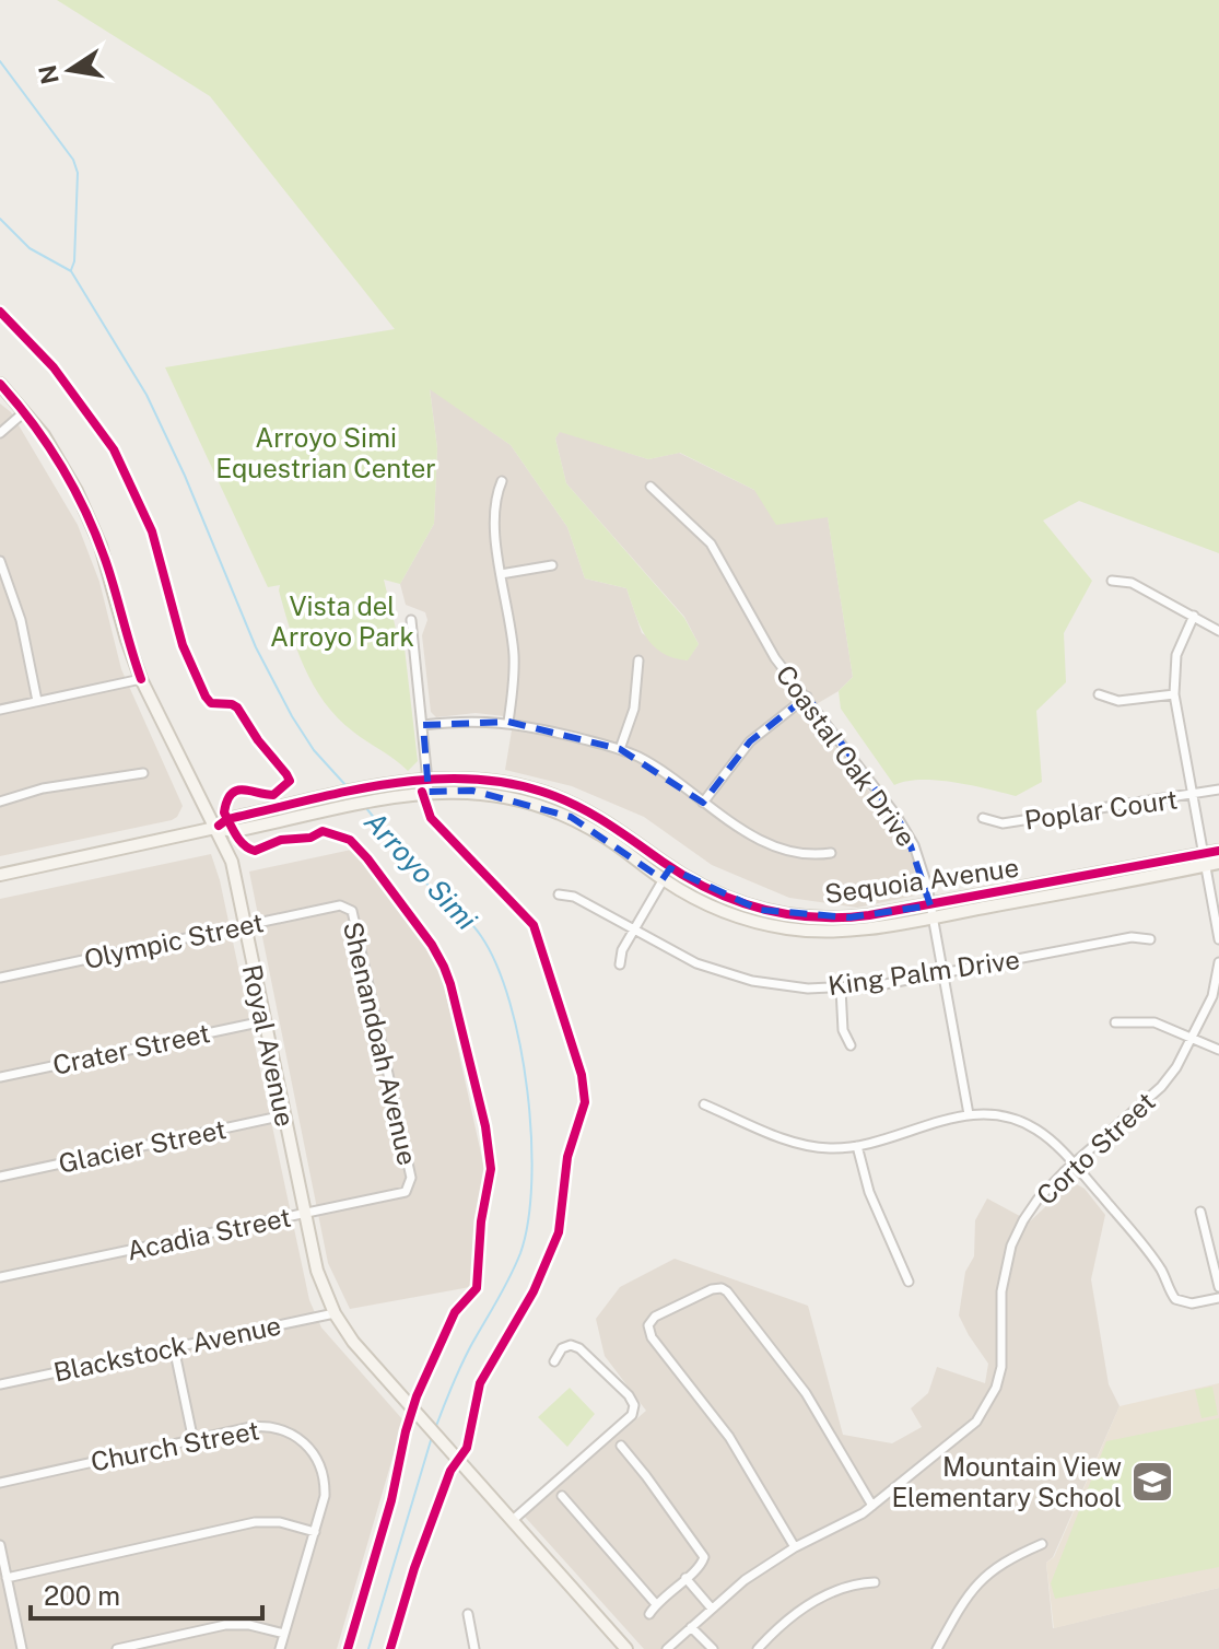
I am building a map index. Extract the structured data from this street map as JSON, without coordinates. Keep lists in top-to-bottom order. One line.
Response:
{"streets":{"main road":["Sequoia Avenue","Royal Avenue"],"street":["Coastal Oak Drive","Poplar Court","Olympic Street","King Palm Drive","Shenandoah Avenue","Crater Street","Glacier Street","Corto Street","Acadia Street","Blackstock Avenue","Church Street"]},"crossings":[["Coastal Oak Drive","Sequoia Avenue"],["Coastal Oak Drive","King Palm Drive"],["Sequoia Avenue","Royal Avenue"],["Olympic Street","Shenandoah Avenue"],["Olympic Street","Royal Avenue"],["Shenandoah Avenue","Acadia Street"],["Royal Avenue","Crater Street"],["Royal Avenue","Glacier Street"],["Royal Avenue","Acadia Street"],["Royal Avenue","Blackstock Avenue"]],"water":["Arroyo Simi"],"parks":["Arroyo Simi Equestrian Center","Vista del Arroyo Park"],"places":{"school or university":["Mountain View Elementary School"]},"scale_bar":"200 m","north":"left"}
